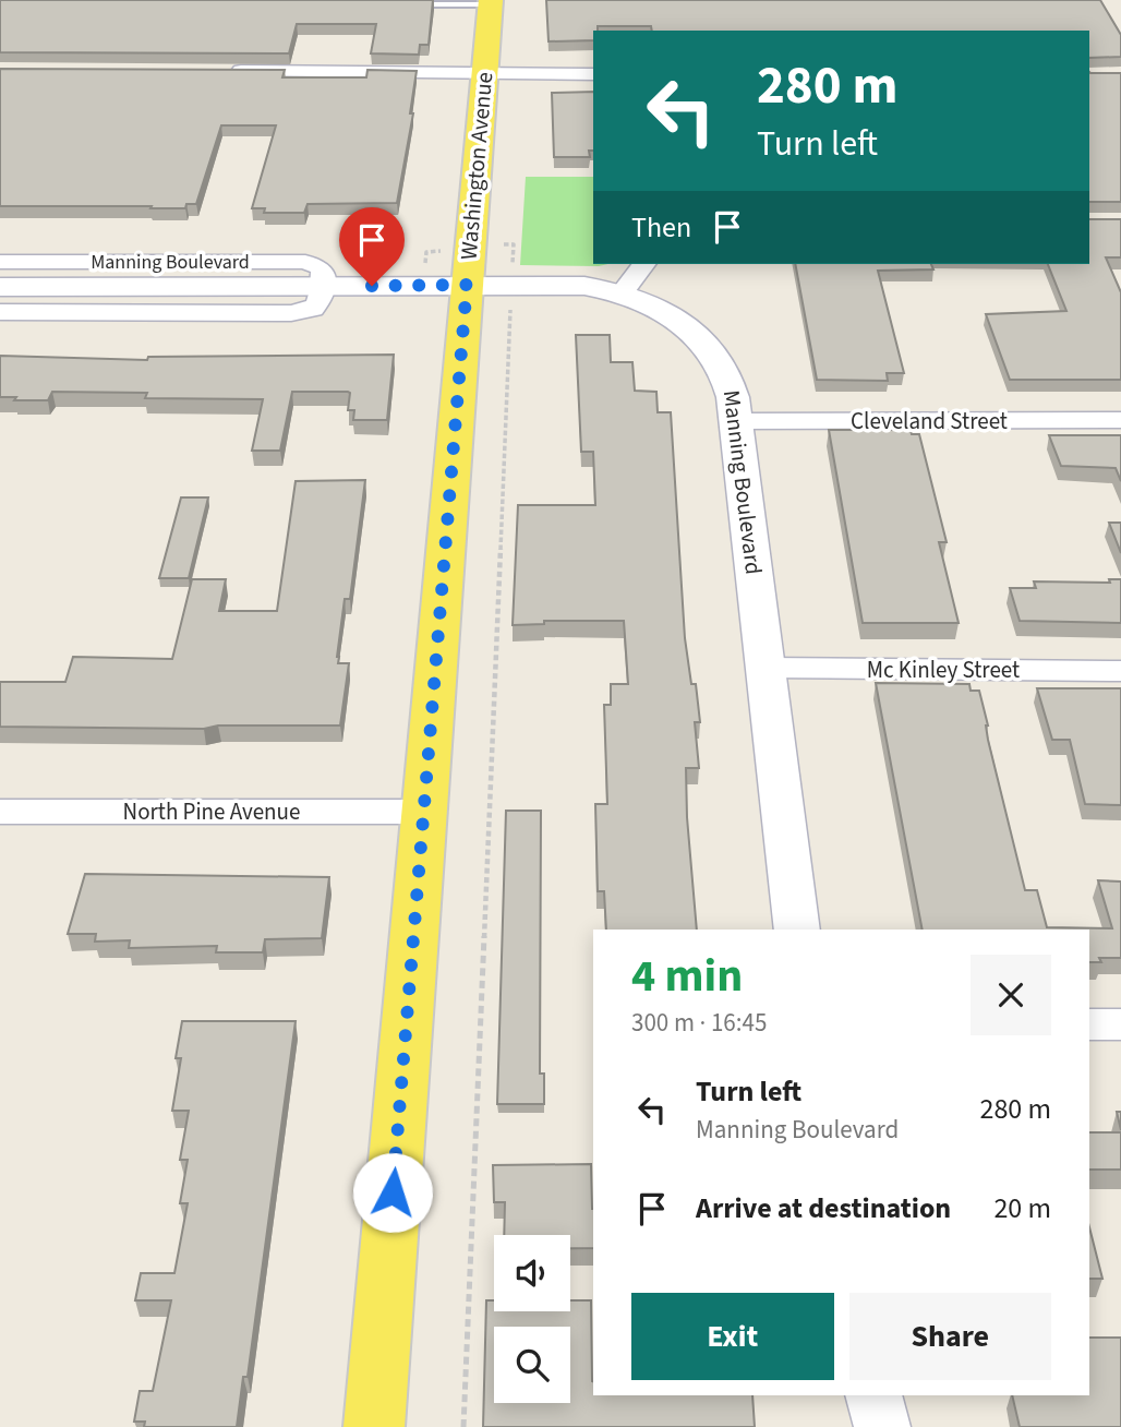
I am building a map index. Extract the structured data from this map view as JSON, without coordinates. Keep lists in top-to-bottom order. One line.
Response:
{"streets":{"main road":["Washington Avenue"],"street":["Manning Boulevard","Cleveland Street","Mc Kinley Street","North Pine Avenue"]},"crossings":[["Washington Avenue","Manning Boulevard"],["Washington Avenue","North Pine Avenue"],["Manning Boulevard","Cleveland Street"],["Manning Boulevard","Mc Kinley Street"]],"page":{"turn":["280 m","Turn left"],"then":"Then","heading":["4 min","300 m · 16:45"],"list":[{"name":"Turn left","note":"Manning Boulevard","value":"280 m"},{"name":"Arrive at destination","value":"20 m"}],"buttons":["Exit","Share"]}}
